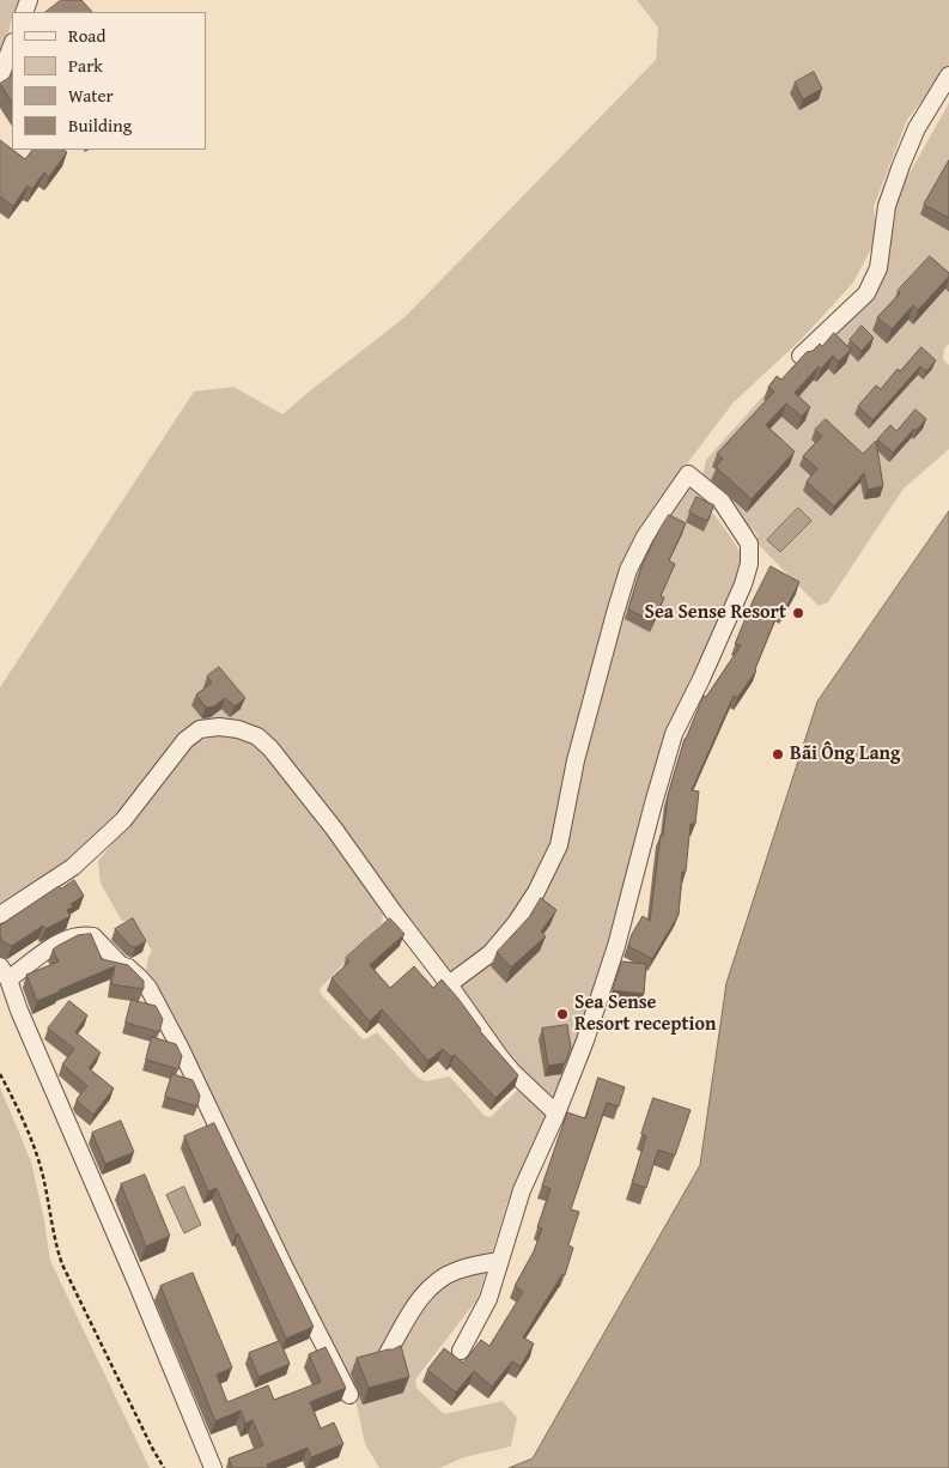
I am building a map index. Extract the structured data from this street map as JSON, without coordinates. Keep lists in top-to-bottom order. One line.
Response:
{"places":["Sea Sense Resort","Bãi Ông Lang","Sea Sense Resort reception"],"legend":["Road","Park","Water","Building"]}
